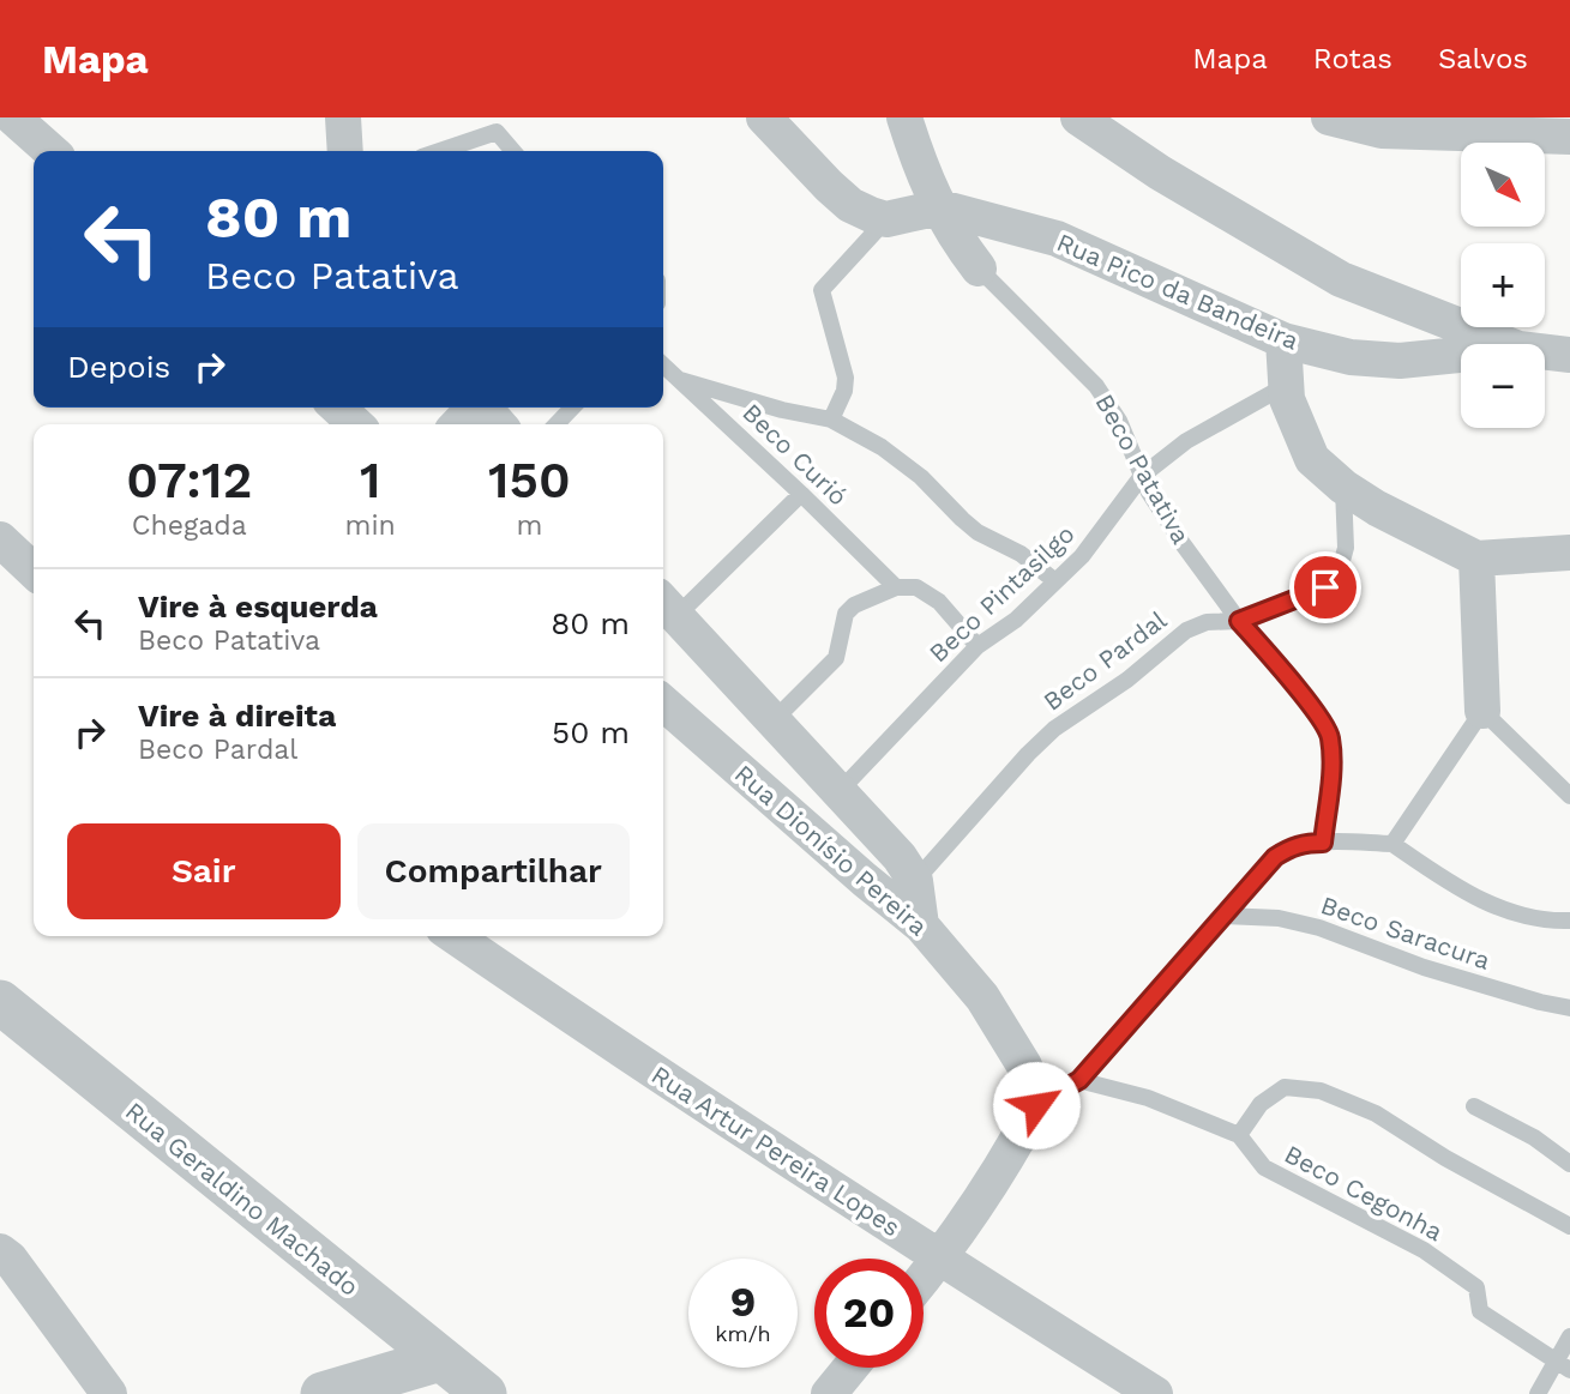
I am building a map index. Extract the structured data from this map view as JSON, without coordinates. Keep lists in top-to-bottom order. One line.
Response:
{"streets":{"street":["Rua Pico da Bandeira","Beco Patativa","Rua Dionísio Pereira","Rua Artur Pereira Lopes","Rua Geraldino Machado"],"lane":["Beco Curió","Beco Pintasilgo","Beco Pardal","Beco Saracura","Beco Cegonha"]},"crossings":[["Rua Pico da Bandeira","Beco Patativa"],["Beco Patativa","Beco Pintasilgo"],["Beco Patativa","Beco Pardal"]],"north":"bottom right","page":{"header":"Mapa","nav":["Mapa","Rotas","Salvos"],"map_buttons":["+","−"],"turn":["80 m","Beco Patativa"],"then":"Depois","eta":["07:12","Chegada","1","min","150","m"],"list":[{"name":"Vire à esquerda","note":"Beco Patativa","value":"80 m"},{"name":"Vire à direita","note":"Beco Pardal","value":"50 m"}],"buttons":["Sair","Compartilhar"],"speed":"9 km/h","limit":"20"}}
